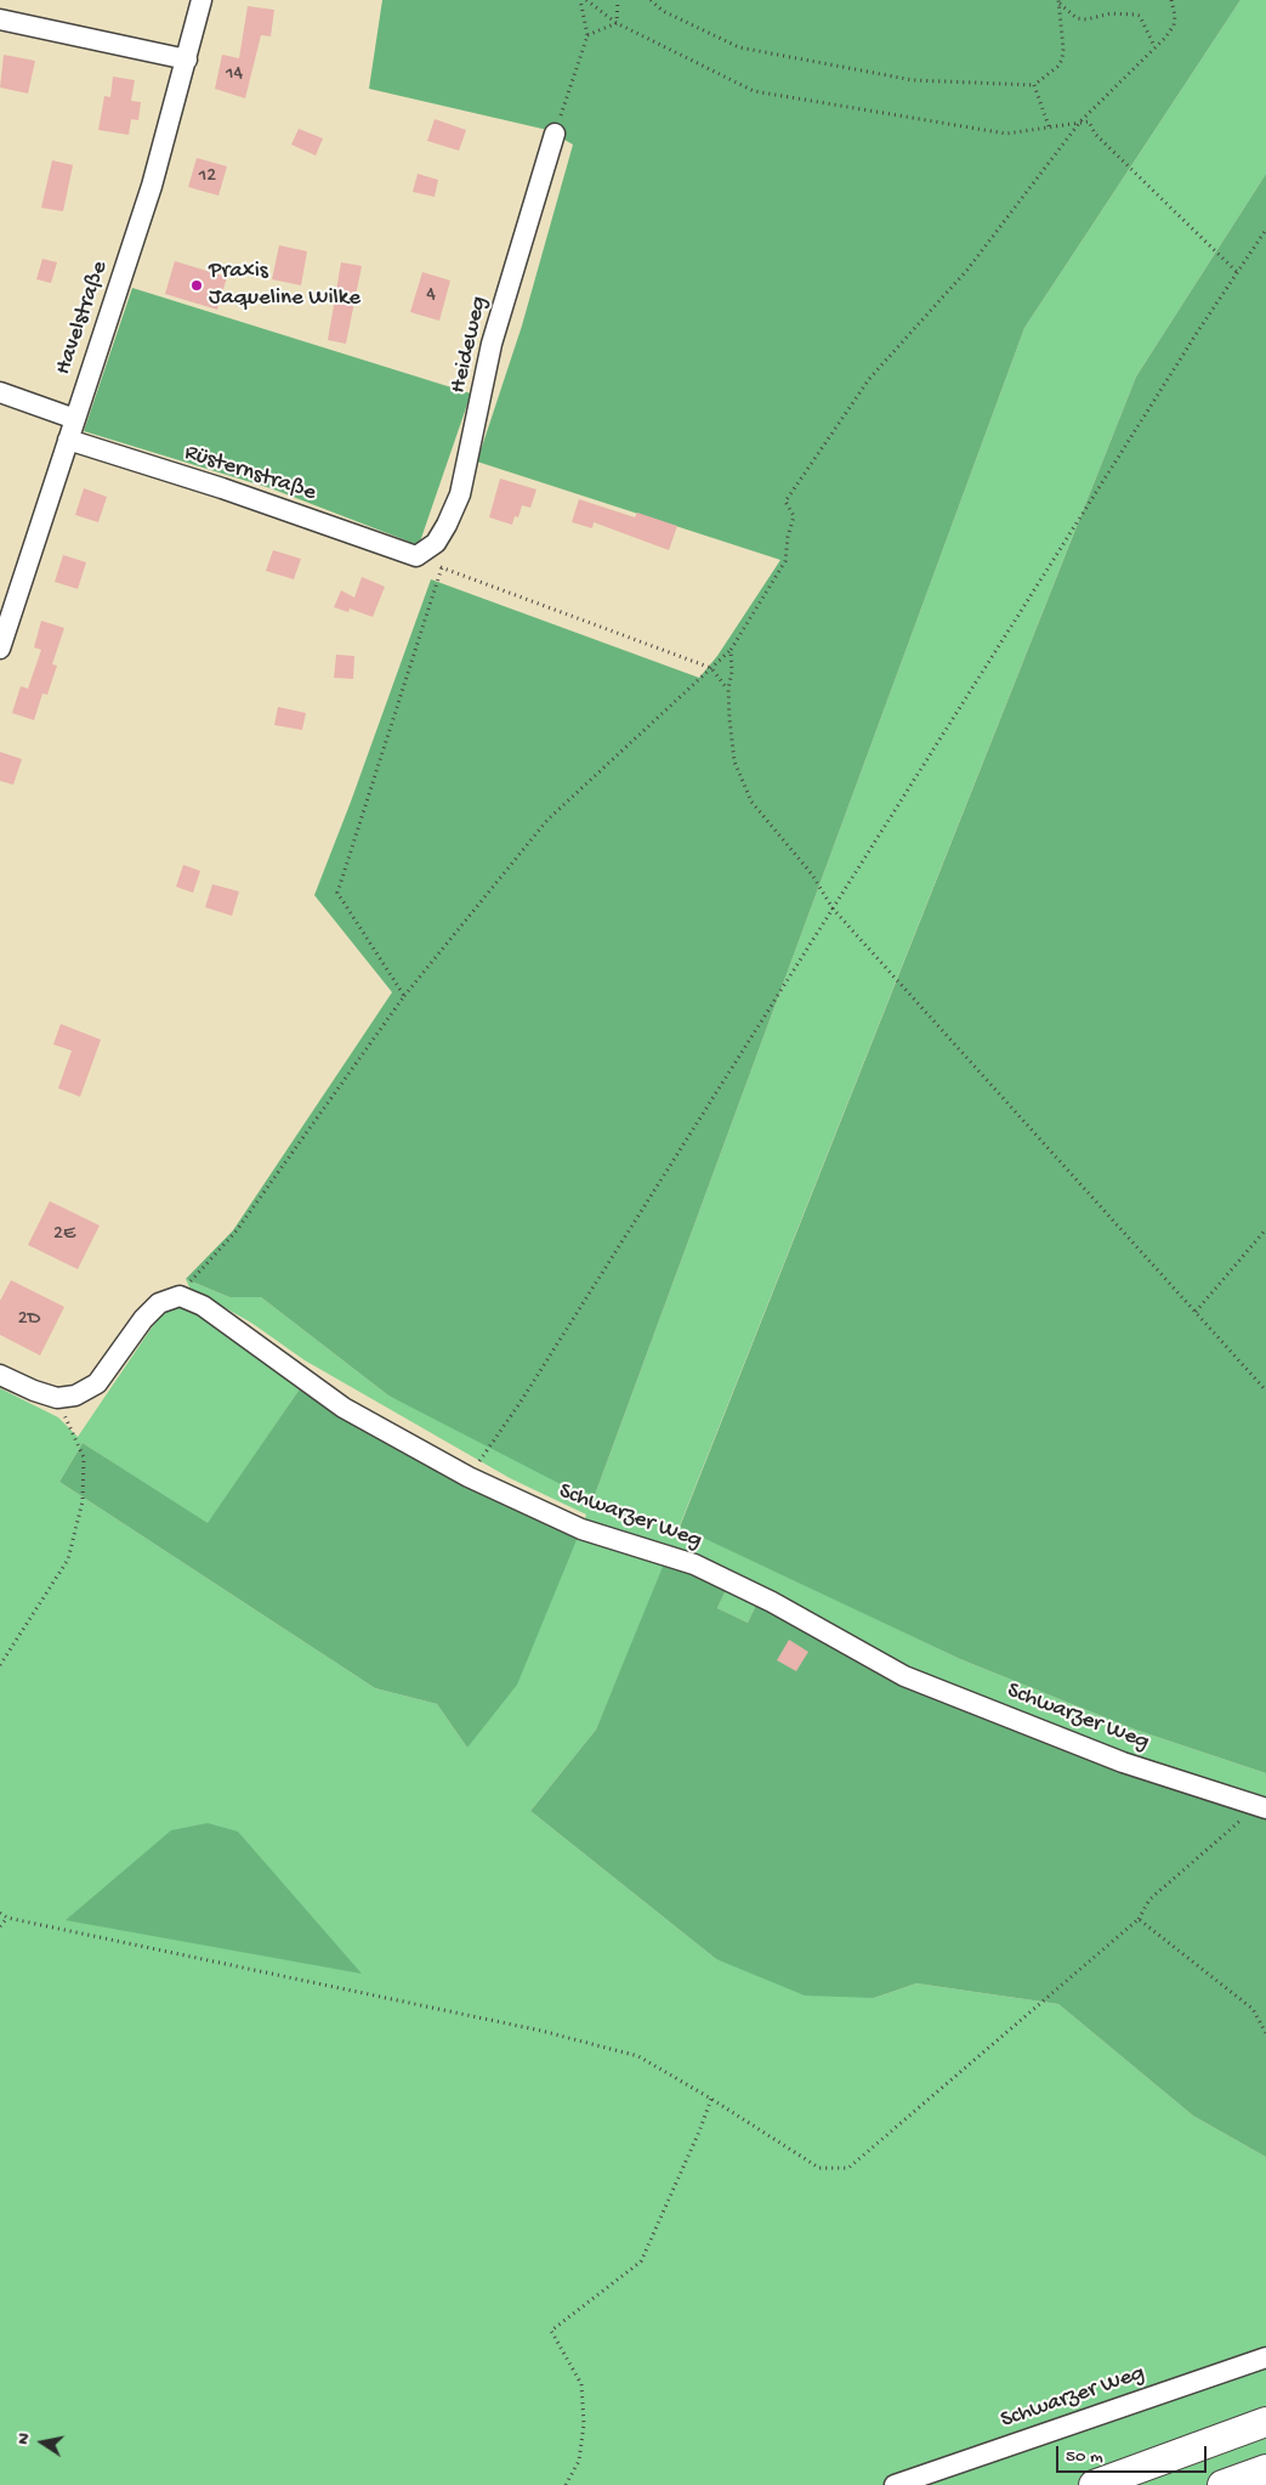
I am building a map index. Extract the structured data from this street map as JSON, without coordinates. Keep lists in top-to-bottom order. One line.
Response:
{"streets":{"street":["Havelstraße","Heideweg","Rüsternstraße","Schwarzer Weg"]},"crossings":[["Havelstraße","Rüsternstraße"],["Heideweg","Rüsternstraße"]],"places":["Praxis Jaqueline Wilke"],"house_numbers":["14","12","4","2E","2D"],"scale_bar":"50 m","north":"left"}
